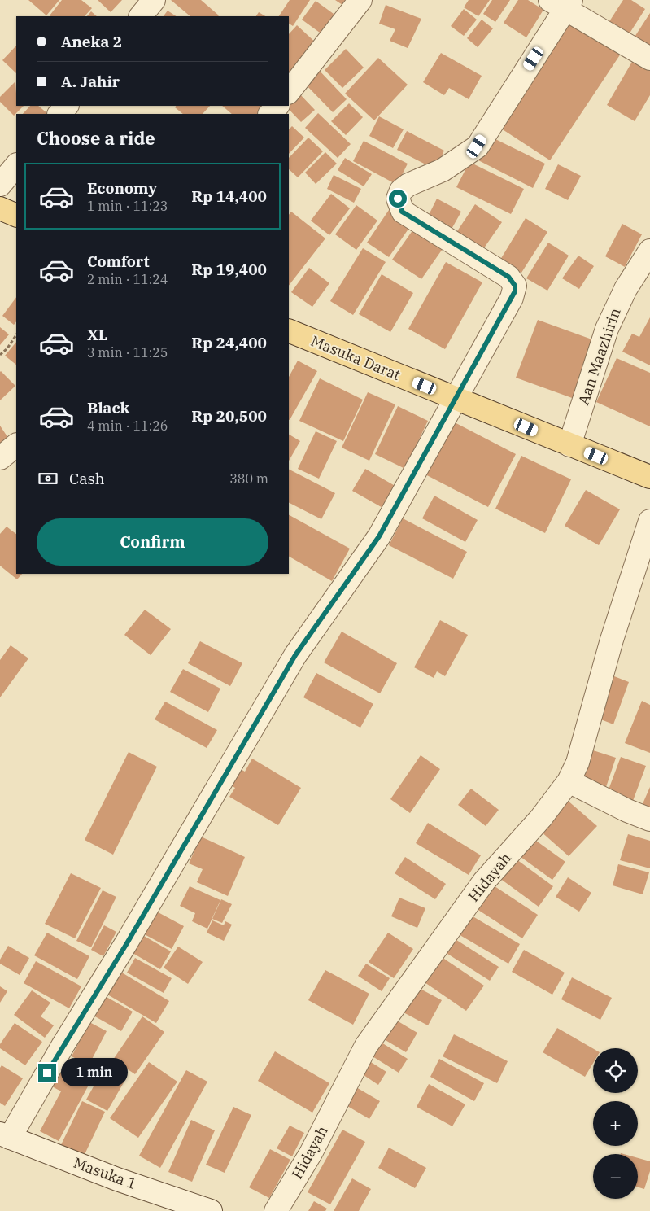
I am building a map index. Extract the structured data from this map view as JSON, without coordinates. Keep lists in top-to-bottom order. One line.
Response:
{"streets":{"main road":["Masuka Darat"],"street":["Aan Maazhirin","Hidayah","Masuka 1"]},"crossings":[["Aan Maazhirin","Masuka Darat"]],"page":{"banner":["Aneka 2","A. Jahir"],"heading":"Choose a ride","list":[{"name":"Economy","note":"1 min · 11:23","value":"Rp 14,400"},{"name":"Comfort","note":"2 min · 11:24","value":"Rp 19,400"},{"name":"XL","note":"3 min · 11:25","value":"Rp 24,400"},{"name":"Black","note":"4 min · 11:26","value":"Rp 20,500"}],"pay":["Cash","380 m"],"buttons":"Confirm","map_buttons":["+","−"],"bubble":"1 min"}}
